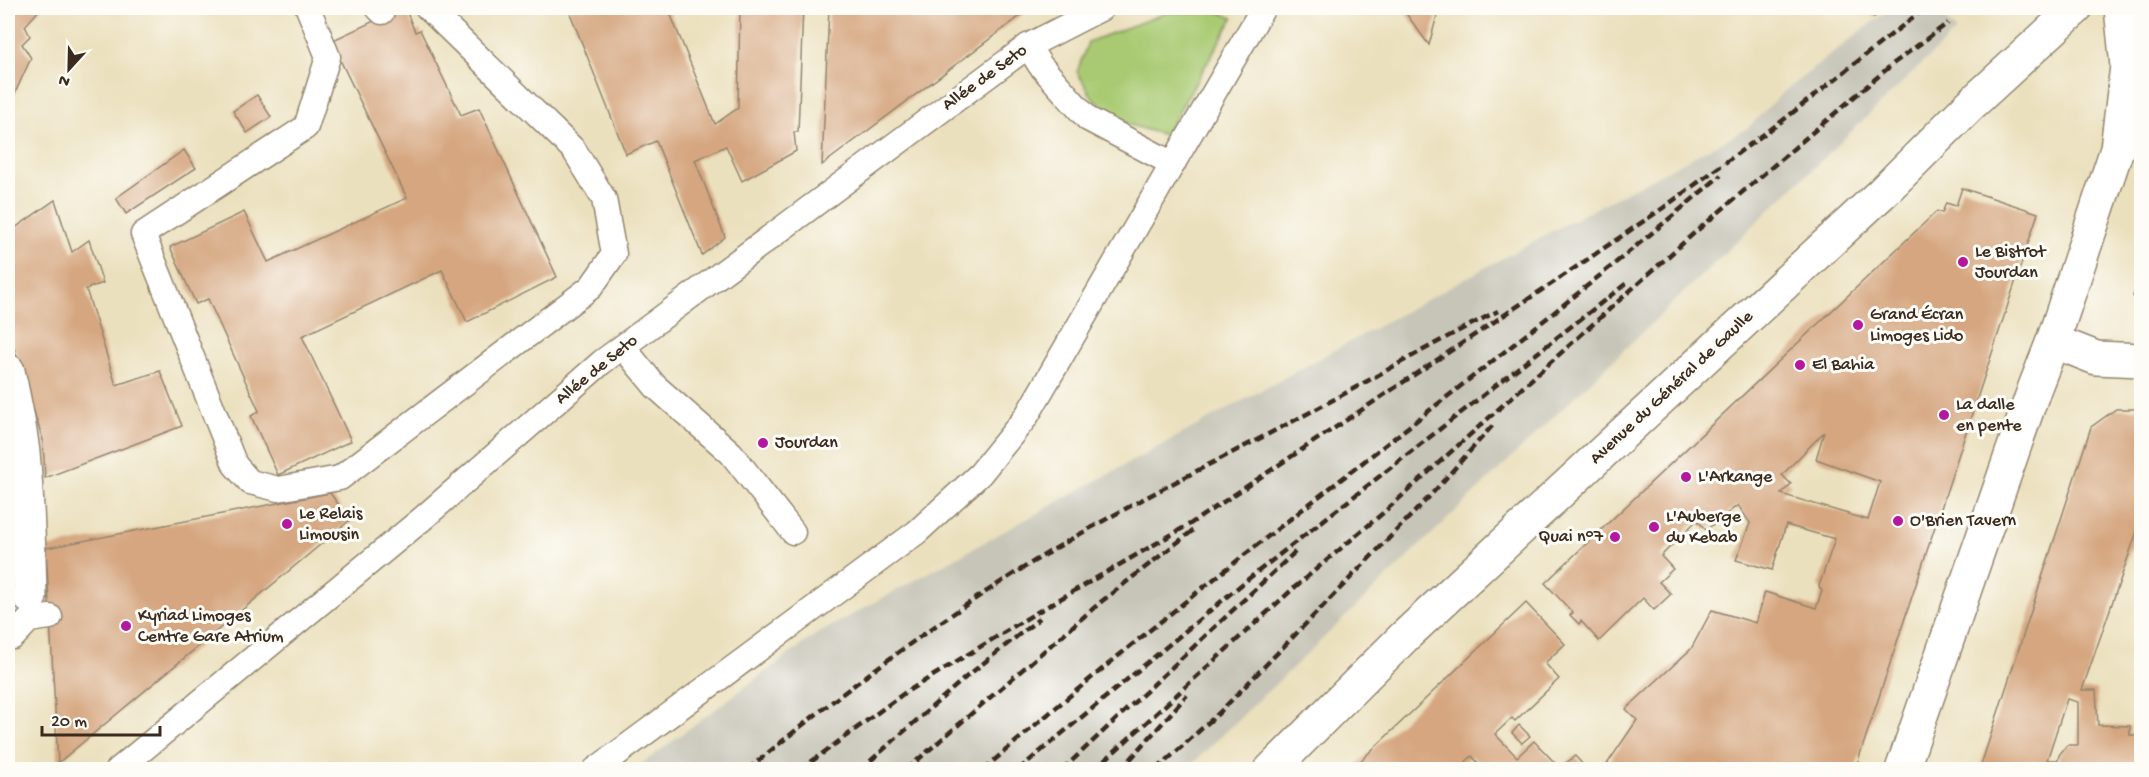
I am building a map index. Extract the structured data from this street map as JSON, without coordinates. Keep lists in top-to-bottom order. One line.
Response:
{"streets":{"street":["Avenue du Général de Gaulle"],"lane":["Allée de Seto"]},"places":["Le Bistrot Jourdan","Grand Écran Limoges Lido","El Bahia","La dalle en pente","Jourdan","L'Arkange","O'Brien Tavern","Le Relais Limousin","L'Auberge du Kebab","Quai n°7","Kyriad Limoges Centre Gare Atrium"],"scale_bar":"20 m","north":"bottom"}
